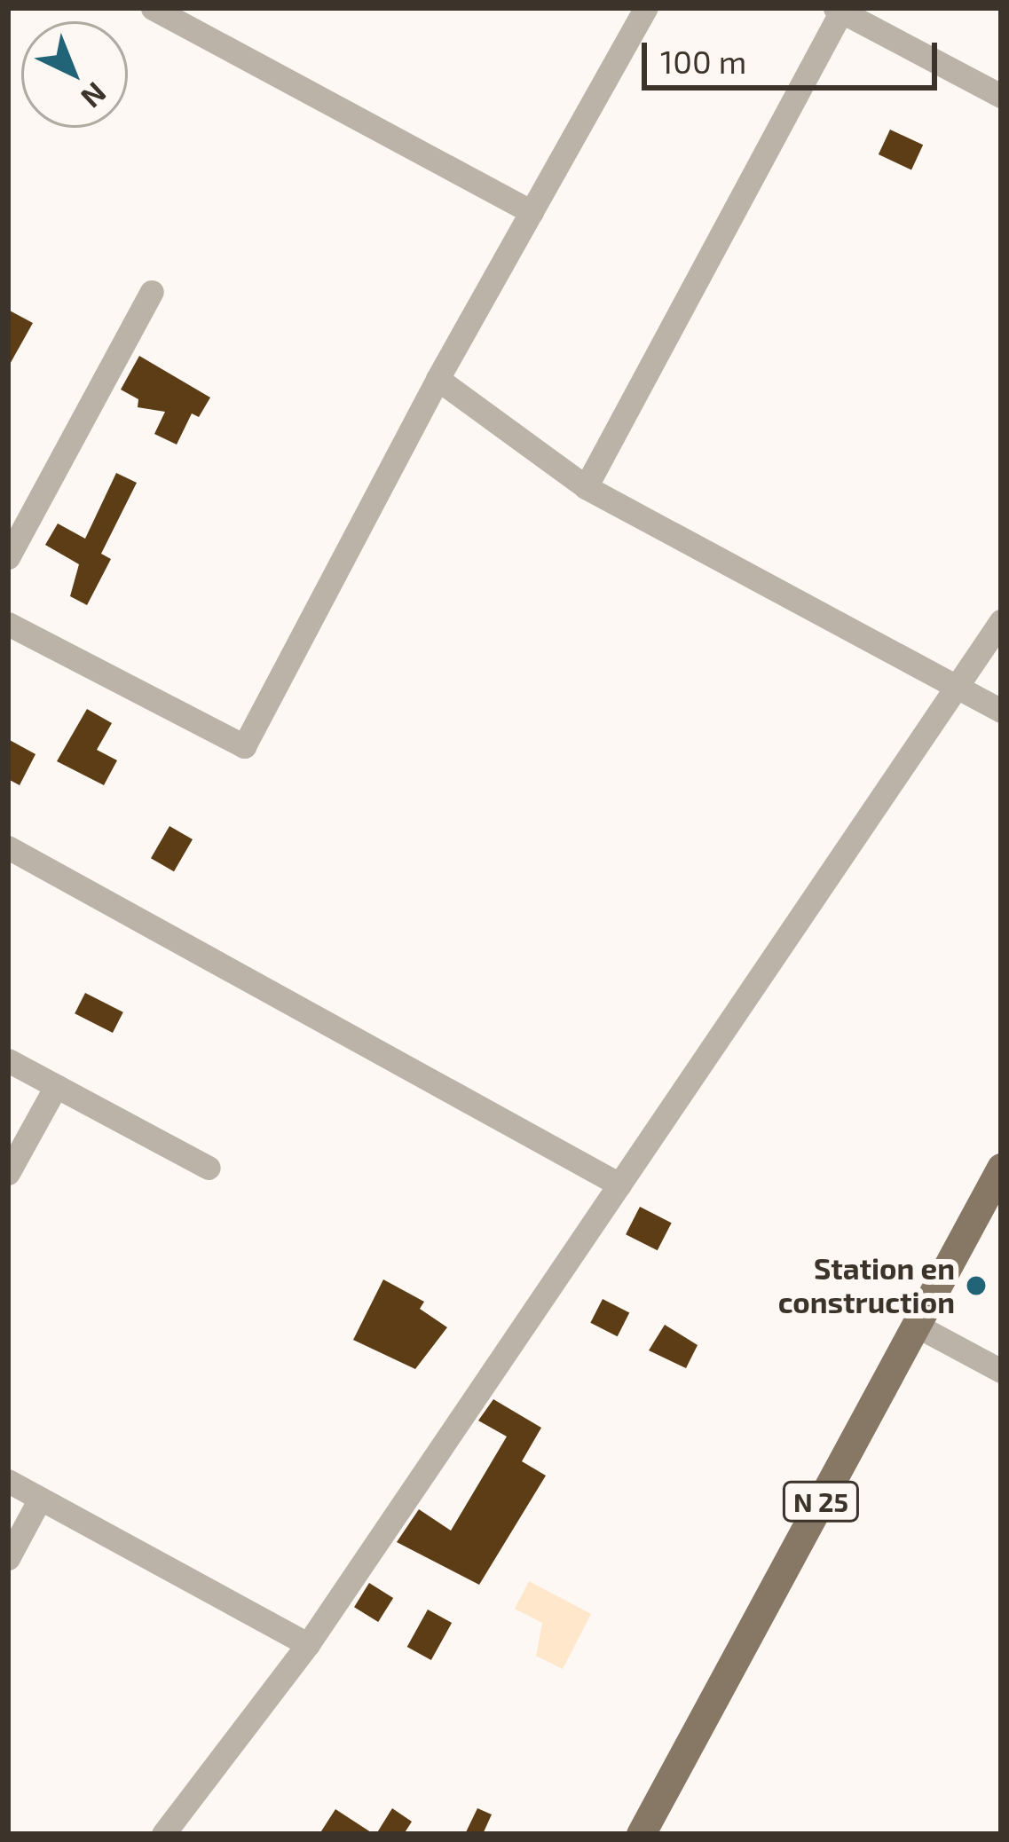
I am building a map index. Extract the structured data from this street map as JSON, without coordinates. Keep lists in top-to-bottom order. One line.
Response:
{"streets":{"main road":["N 25"]},"places":["Station en construction"],"scale_bar":"100 m","north":"bottom right"}
